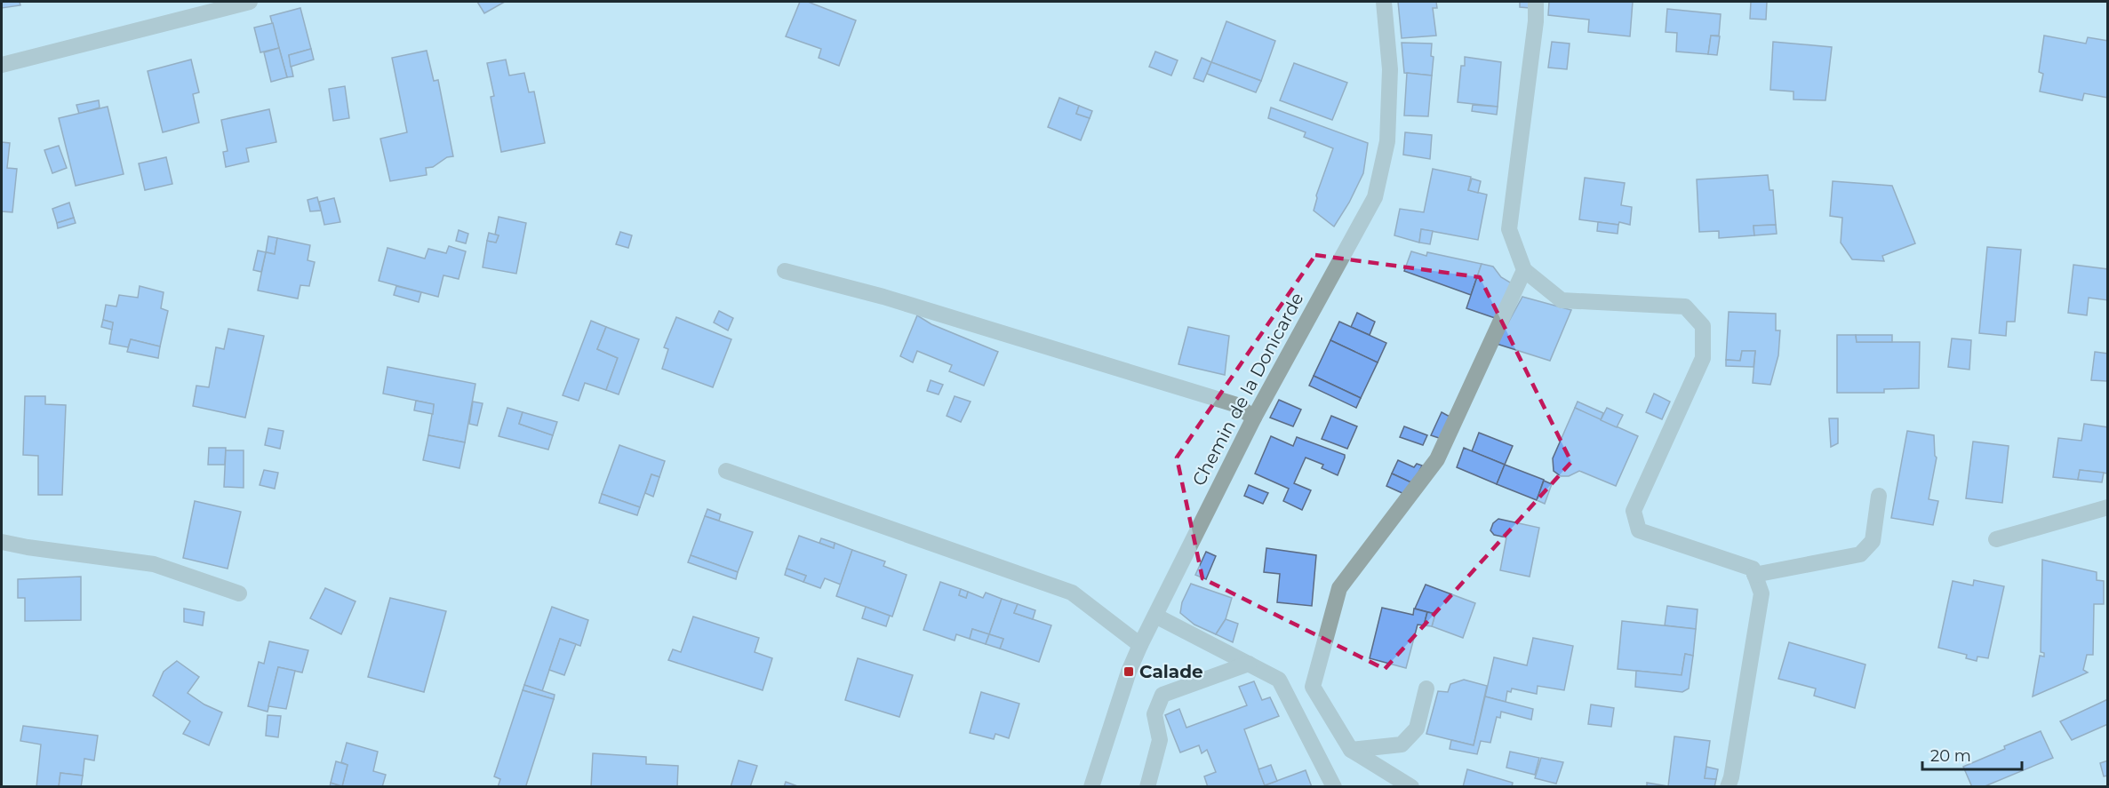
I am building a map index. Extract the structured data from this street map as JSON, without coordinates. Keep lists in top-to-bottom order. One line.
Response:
{"streets":{"street":["Chemin de la Donicarde"]},"places":{"transit":["Calade"]},"scale_bar":"20 m"}
